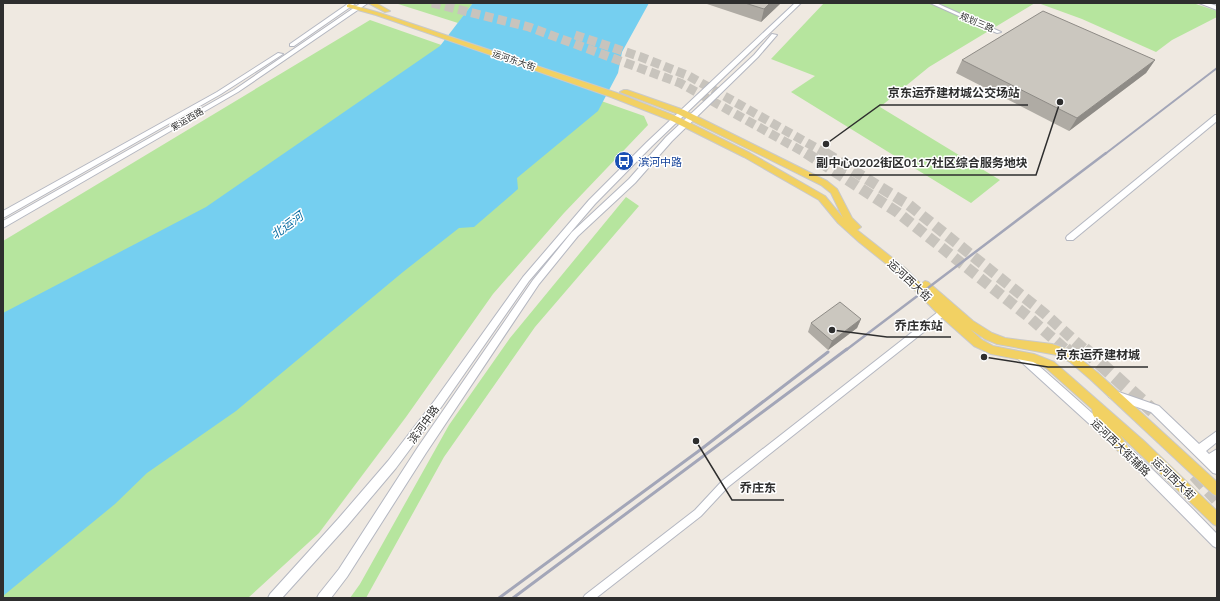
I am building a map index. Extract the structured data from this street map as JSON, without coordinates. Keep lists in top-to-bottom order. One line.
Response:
{"streets":{"main road":["运河东大街","紫运西路","运河西大街","滨河中路","运河西大街辅路"],"street":["规划三路"]},"crossings":[["运河东大街","紫运西路"],["运河东大街","运河西大街"],["运河东大街","滨河中路"],["运河西大街","滨河中路"],["运河西大街","运河西大街辅路"]],"water":["北运河"],"places":{"other":["副中心0202街区0117社区综合服务地块","京东运乔建材城公交场站","乔庄东站","京东运乔建材城","乔庄东"],"bus stop":["滨河中路"]}}
